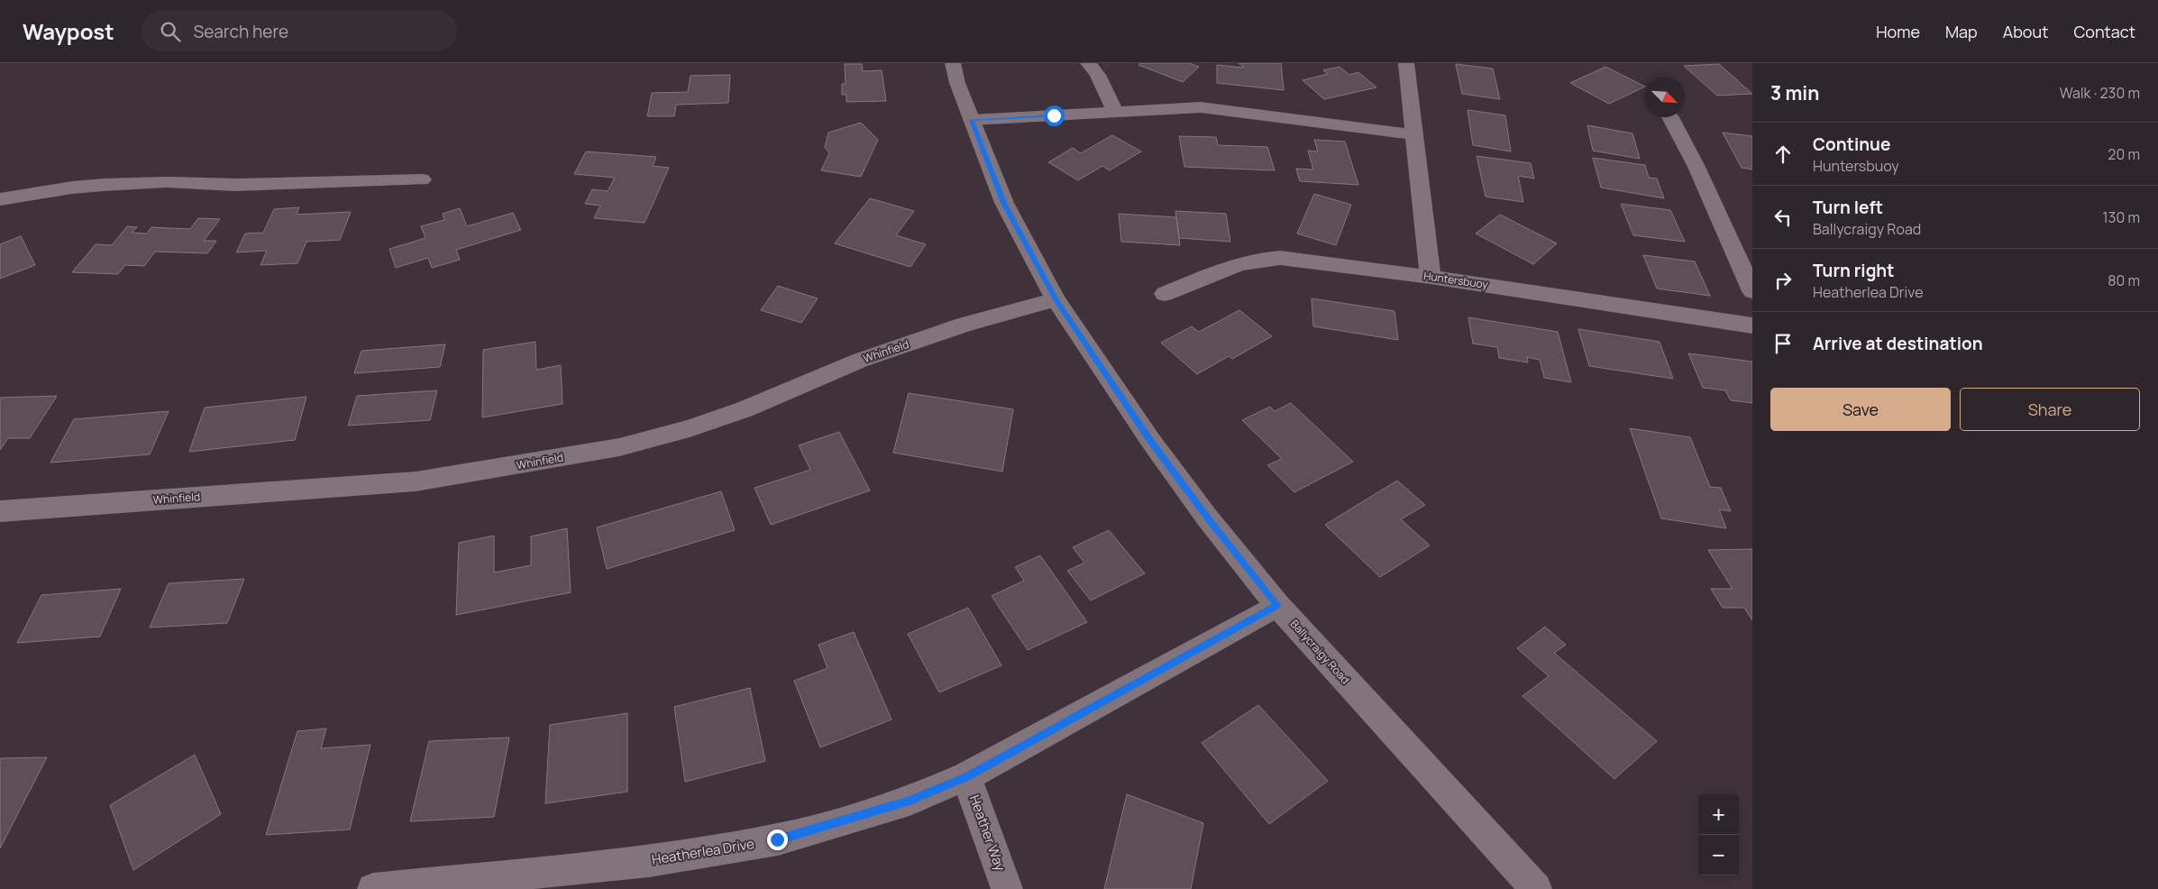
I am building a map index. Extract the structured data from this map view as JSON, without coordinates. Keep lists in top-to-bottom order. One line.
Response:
{"streets":{"street":["Huntersbuoy","Whinfield","Ballycraigy Road","Heather Way","Heatherlea Drive"]},"crossings":[["Whinfield","Ballycraigy Road"],["Ballycraigy Road","Heatherlea Drive"],["Heather Way","Heatherlea Drive"]],"north":"bottom right","page":{"header":"Waypost","search":"Search here","nav":["Home","Map","About","Contact"],"heading":["3 min","Walk · 230 m"],"list":[["Continue","Huntersbuoy","20 m"],["Turn left","Ballycraigy Road","130 m"],["Turn right","Heatherlea Drive","80 m"],"Arrive at destination"],"buttons":["Save","Share"],"map_buttons":["+","−"]}}
